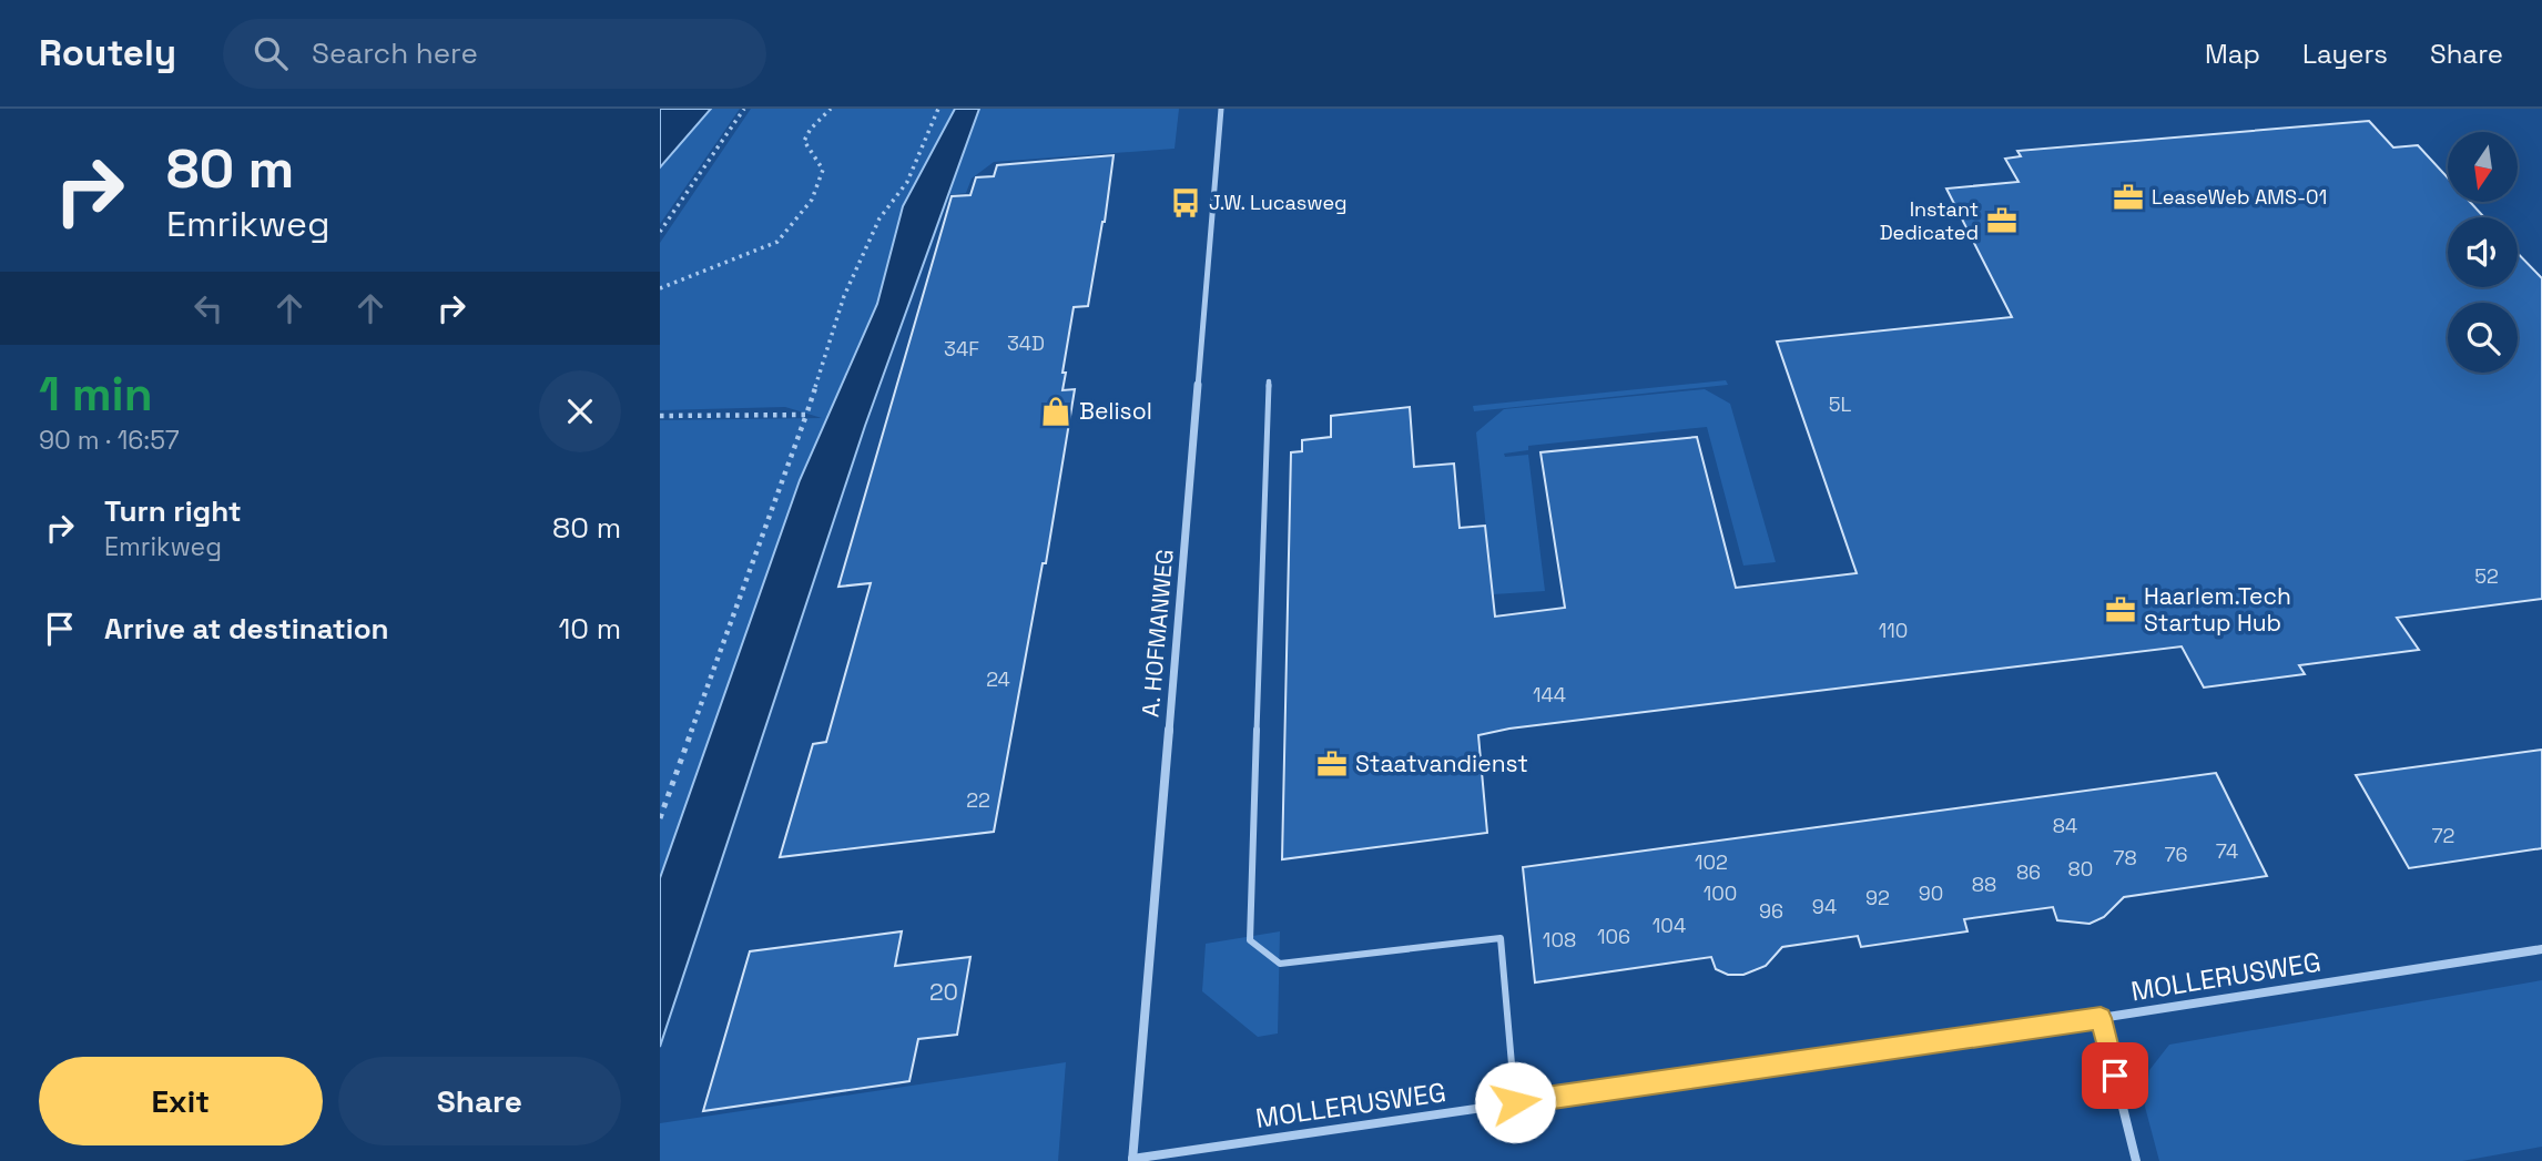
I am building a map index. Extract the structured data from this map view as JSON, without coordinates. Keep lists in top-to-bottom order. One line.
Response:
{"streets":{"street":["A. HOFMANWEG","MOLLERUSWEG"]},"crossings":[["A. HOFMANWEG","MOLLERUSWEG"]],"places":{"office":["LeaseWeb AMS-01","Instant Dedicated","Haarlem.Tech Startup Hub","Staatvandienst"],"bus stop":["J.W. Lucasweg"],"shop":["Belisol"]},"house_numbers":["34D","34F","5L","52","110","24","144","22","84","72","74","76","78","102","80","86","88","100","90","92","94","96","104","106","108","20"],"north":"bottom","page":{"header":"Routely","search":"Search here","nav":["Map","Layers","Share"],"turn":["80 m","Emrikweg"],"heading":["1 min","90 m · 16:57"],"list":[{"name":"Turn right","note":"Emrikweg","value":"80 m"},{"name":"Arrive at destination","value":"10 m"}],"buttons":["Exit","Share"]}}
